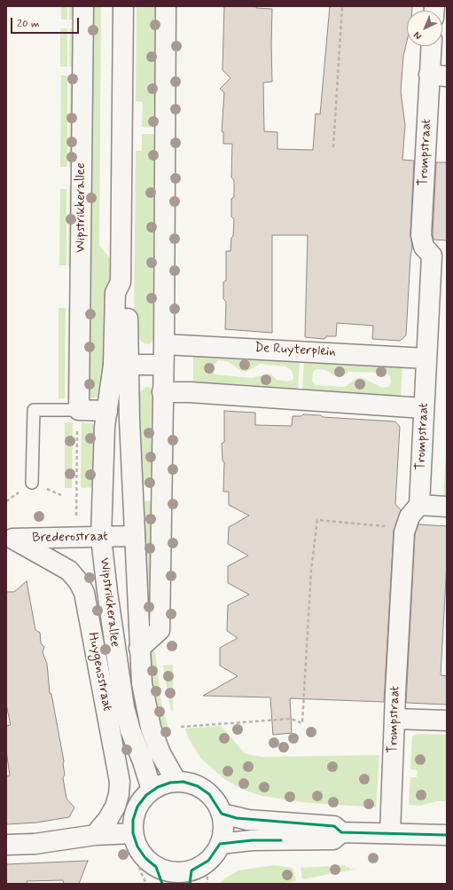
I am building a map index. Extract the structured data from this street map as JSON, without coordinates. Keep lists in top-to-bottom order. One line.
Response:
{"streets":{"street":["Trompstraat","Wipstrikkerallee","De Ruyterplein","Brederostraat","Huygensstraat"]},"crossings":[["Trompstraat","De Ruyterplein"],["Wipstrikkerallee","De Ruyterplein"],["Wipstrikkerallee","Brederostraat"],["Brederostraat","Huygensstraat"]],"scale_bar":"20 m","north":"bottom left"}
